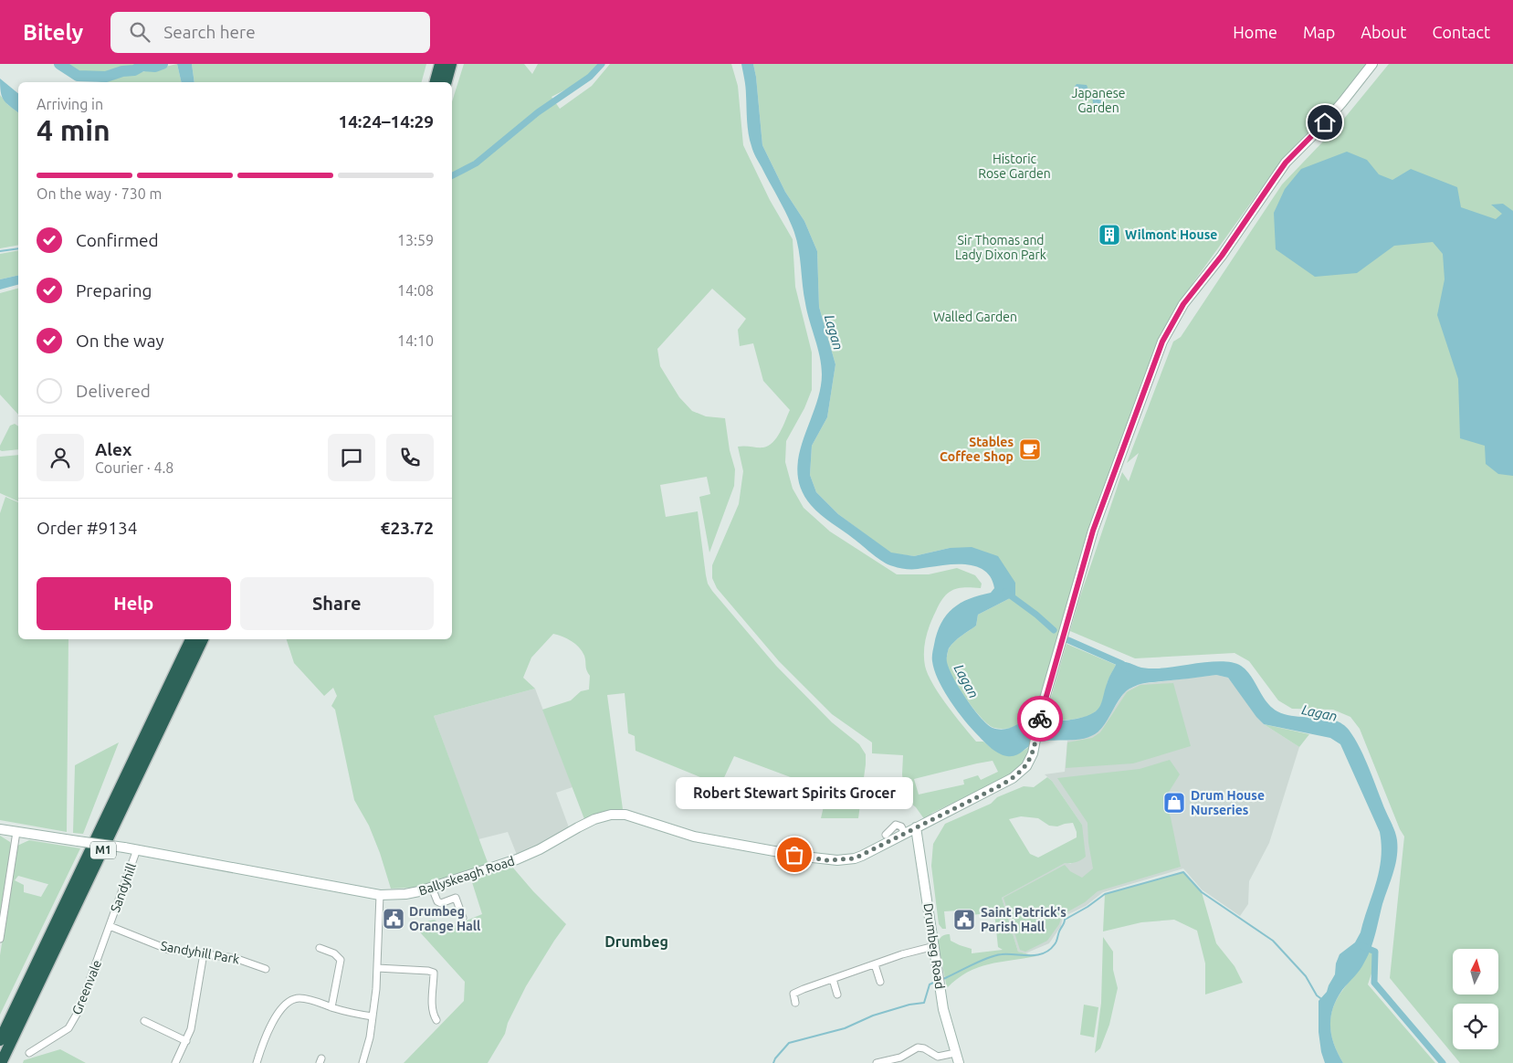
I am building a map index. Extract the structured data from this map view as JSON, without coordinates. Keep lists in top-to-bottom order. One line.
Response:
{"streets":{"highway":["M1"],"main road":["Ballyskeagh Road","Drumbeg Road"],"street":["Sandyhill","Sandyhill Park","Greenvale"]},"crossings":[["Ballyskeagh Road","Sandyhill"],["Ballyskeagh Road","Drumbeg Road"],["Sandyhill","Sandyhill Park"],["Sandyhill","Greenvale"],["Sandyhill Park","Greenvale"]],"districts":["Drumbeg"],"water":["Lagan"],"parks":["Japanese Garden","Historic Rose Garden","Sir Thomas and Lady Dixon Park","Walled Garden"],"places":{"building":["Wilmont House"],"cafe":["Stables Coffee Shop"],"shop":["Drum House Nurseries"],"other":["Robert Stewart Spirits Grocer"],"public building":["Drumbeg Orange Hall","Saint Patrick's Parish Hall"]},"north":"top","page":{"header":"Bitely","search":"Search here","nav":["Home","Map","About","Contact"],"heading":["4 min","Arriving in","14:24–14:29"],"panel":["Alex","Courier · 4.8","Order #9134","€23.72"],"bar":"On the way · 730 m","list":[["Confirmed","13:59"],["Preparing","14:08"],["On the way","14:10"],"Delivered"],"buttons":["Help","Share"],"bubble":"Robert Stewart Spirits Grocer"}}
